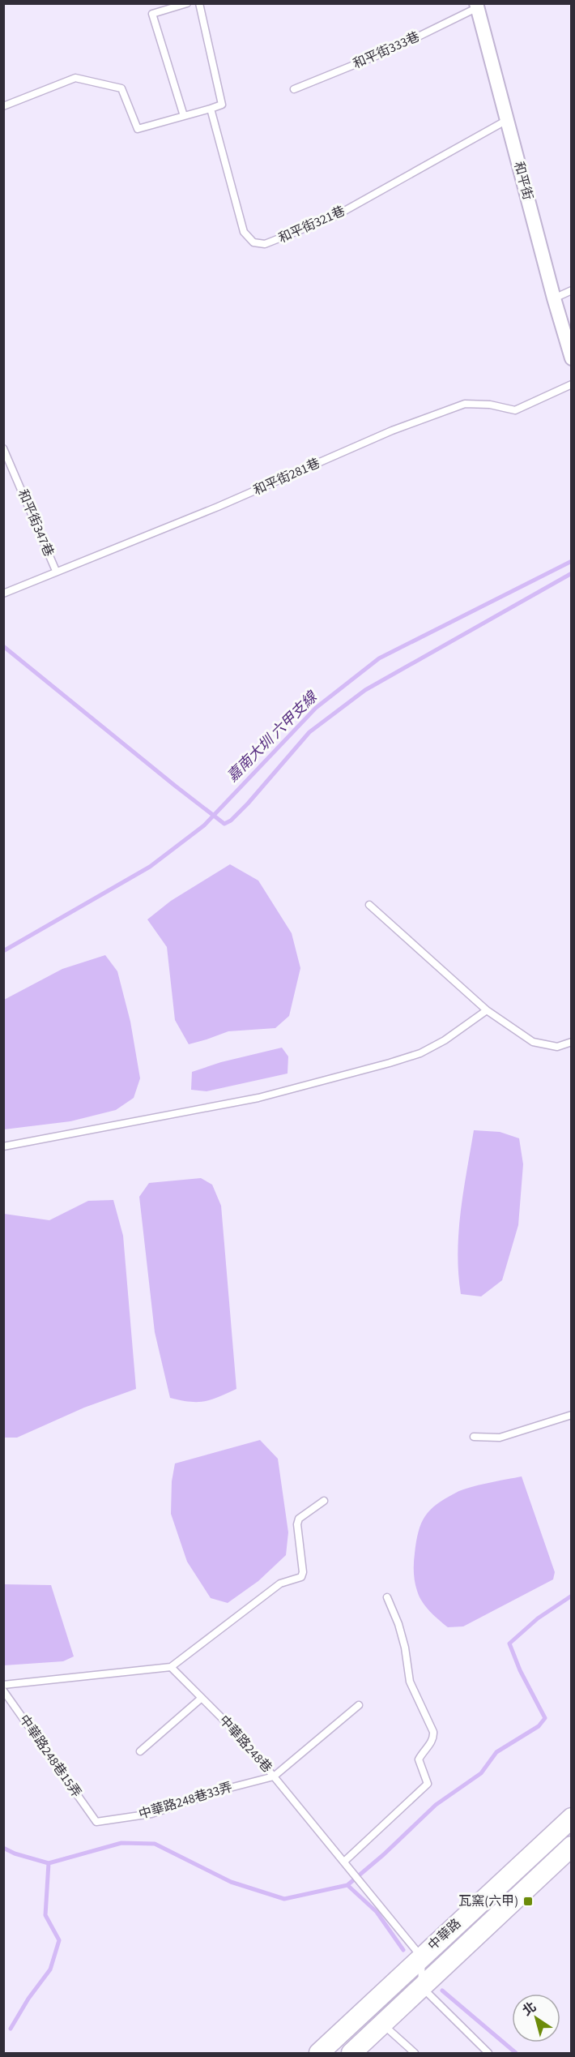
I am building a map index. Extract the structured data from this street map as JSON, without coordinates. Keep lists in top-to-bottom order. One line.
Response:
{"streets":{"street":["和平街","中華路"],"lane":["和平街333巷","和平街321巷","和平街281巷","和平街347巷","中華路248巷","中華路248巷15弄","中華路248巷33弄"]},"crossings":[["和平街333巷","和平街"],["和平街","和平街321巷"],["和平街281巷","和平街347巷"],["中華路248巷","中華路248巷33弄"],["中華路248巷","中華路"],["中華路248巷15弄","中華路248巷33弄"]],"water":["嘉南大圳 六甲支線"],"places":{"transit":["瓦窯(六甲)"]},"north":"top left"}
